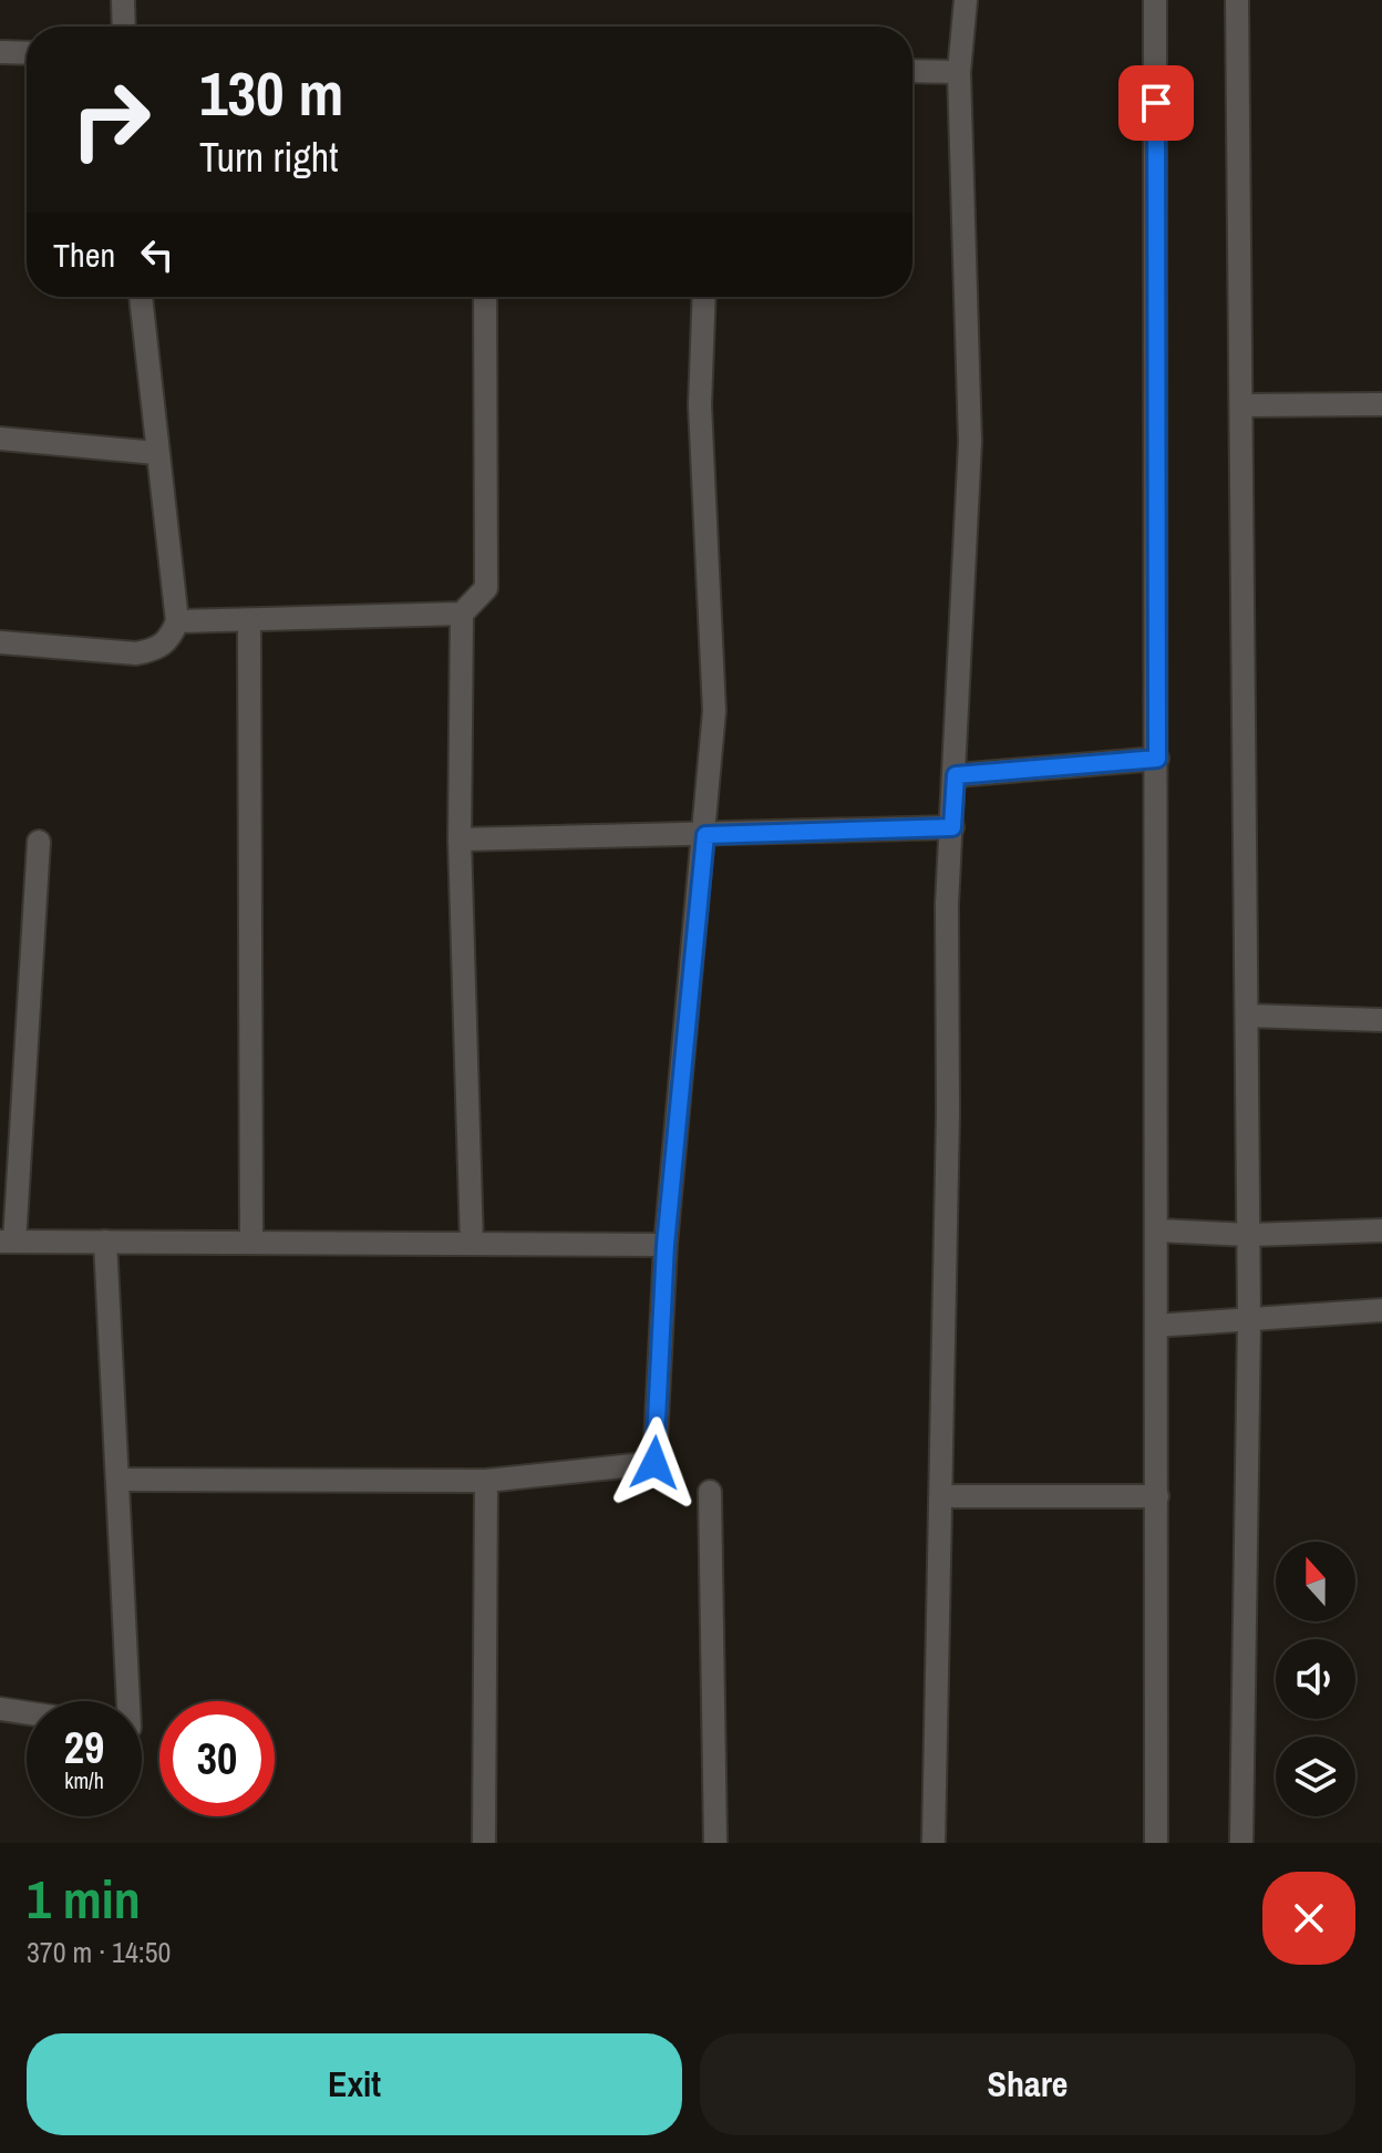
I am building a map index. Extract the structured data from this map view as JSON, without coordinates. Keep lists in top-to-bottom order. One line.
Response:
{"north":"top","page":{"turn":["130 m","Turn right"],"then":"Then","speed":"29 km/h","limit":"30","heading":["1 min","370 m · 14:50"],"buttons":["Exit","Share"]}}
